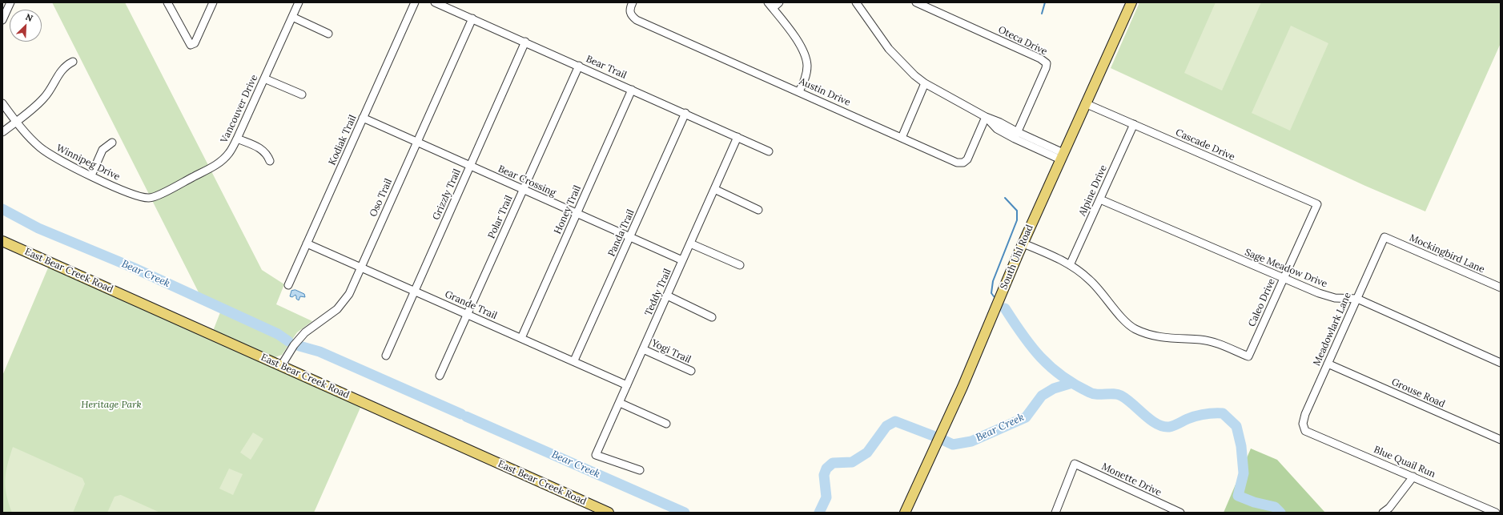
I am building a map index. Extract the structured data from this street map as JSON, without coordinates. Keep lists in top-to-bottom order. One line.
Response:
{"streets":{"main road":["South Uhl Road","East Bear Creek Road"],"street":["Oteca Drive","Bear Trail","Austin Drive","Vancouver Drive","Kodiak Trail","Cascade Drive","Winnipeg Drive","Bear Crossing","Alpine Drive","Grizzly Trail","Oso Trail","Honey Trail","Polar Trail","Panda Trail","Mockingbird Lane","Sage Meadow Drive","Teddy Trail","Caleo Drive","Grande Trail","Meadowlark Lane","Yogi Trail","Grouse Road","Blue Quail Run","Monette Drive"]},"crossings":[["Bear Trail","Grizzly Trail"],["Bear Trail","Oso Trail"],["Bear Trail","Honey Trail"],["Bear Trail","Polar Trail"],["Bear Trail","Panda Trail"],["Bear Trail","Teddy Trail"],["Vancouver Drive","Winnipeg Drive"],["Kodiak Trail","Bear Crossing"],["Kodiak Trail","Grande Trail"],["Cascade Drive","Alpine Drive"],["Cascade Drive","South Uhl Road"],["Cascade Drive","Caleo Drive"],["Bear Crossing","Grizzly Trail"],["Bear Crossing","Oso Trail"],["Bear Crossing","Honey Trail"],["Bear Crossing","Polar Trail"],["Bear Crossing","Panda Trail"],["Bear Crossing","Teddy Trail"],["Alpine Drive","Sage Meadow Drive"],["Alpine Drive","Caleo Drive"],["Grizzly Trail","Grande Trail"],["Oso Trail","East Bear Creek Road"],["Oso Trail","Grande Trail"],["Honey Trail","Grande Trail"],["Polar Trail","Grande Trail"],["Panda Trail","Grande Trail"],["Mockingbird Lane","Meadowlark Lane"],["Sage Meadow Drive","Caleo Drive"],["Sage Meadow Drive","Meadowlark Lane"],["Teddy Trail","Grande Trail"],["Teddy Trail","Yogi Trail"],["Meadowlark Lane","Grouse Road"],["Meadowlark Lane","Blue Quail Run"]],"water":["Bear Creek"],"parks":["Heritage Park"],"north":"top right"}
